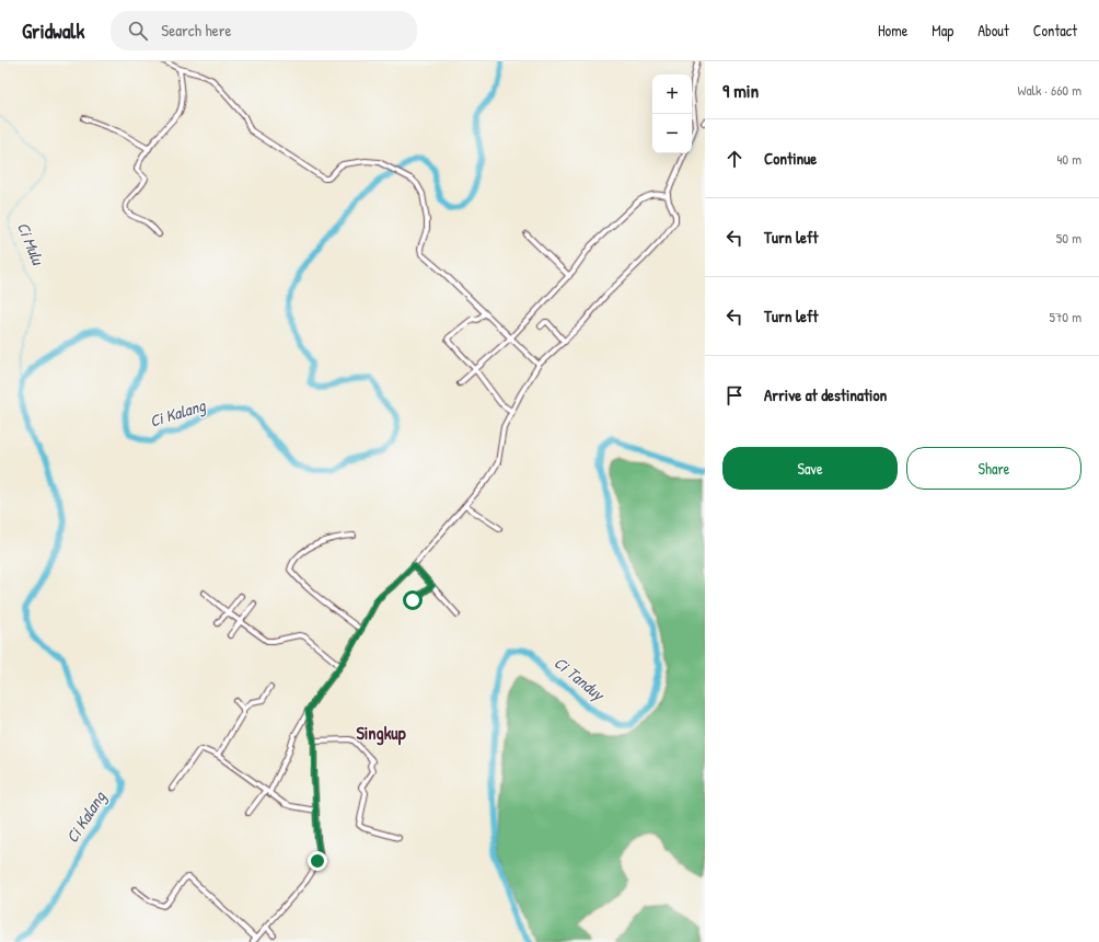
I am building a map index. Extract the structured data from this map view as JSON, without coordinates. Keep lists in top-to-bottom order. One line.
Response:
{"districts":["Singkup"],"water":["Ci Mulu","Ci Kalang","Ci Tanduy"],"page":{"header":"Gridwalk","search":"Search here","nav":["Home","Map","About","Contact"],"heading":["9 min","Walk · 660 m"],"map_buttons":["+","−"],"list":[["Continue","40 m"],["Turn left","50 m"],["Turn left","570 m"],"Arrive at destination"],"buttons":["Save","Share"]}}
